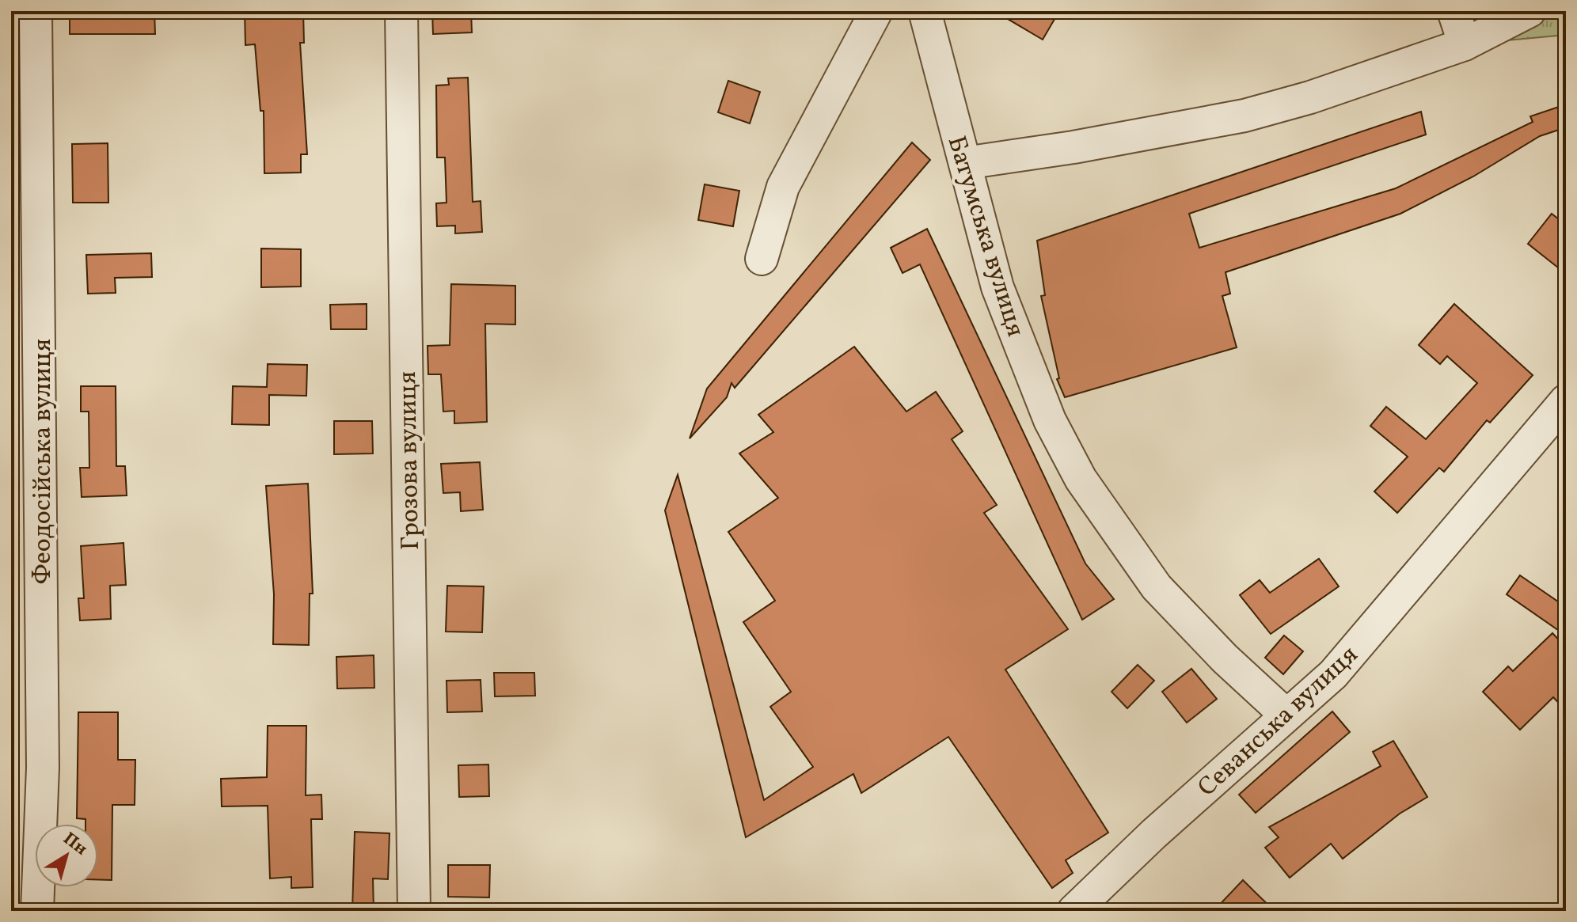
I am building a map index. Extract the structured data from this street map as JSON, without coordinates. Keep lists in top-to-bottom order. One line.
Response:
{"streets":{"street":["Батумська вулиця","Грозова вулиця","Феодосійська вулиця","Севанська вулиця"]},"crossings":[["Батумська вулиця","Севанська вулиця"]],"north":"top right"}
